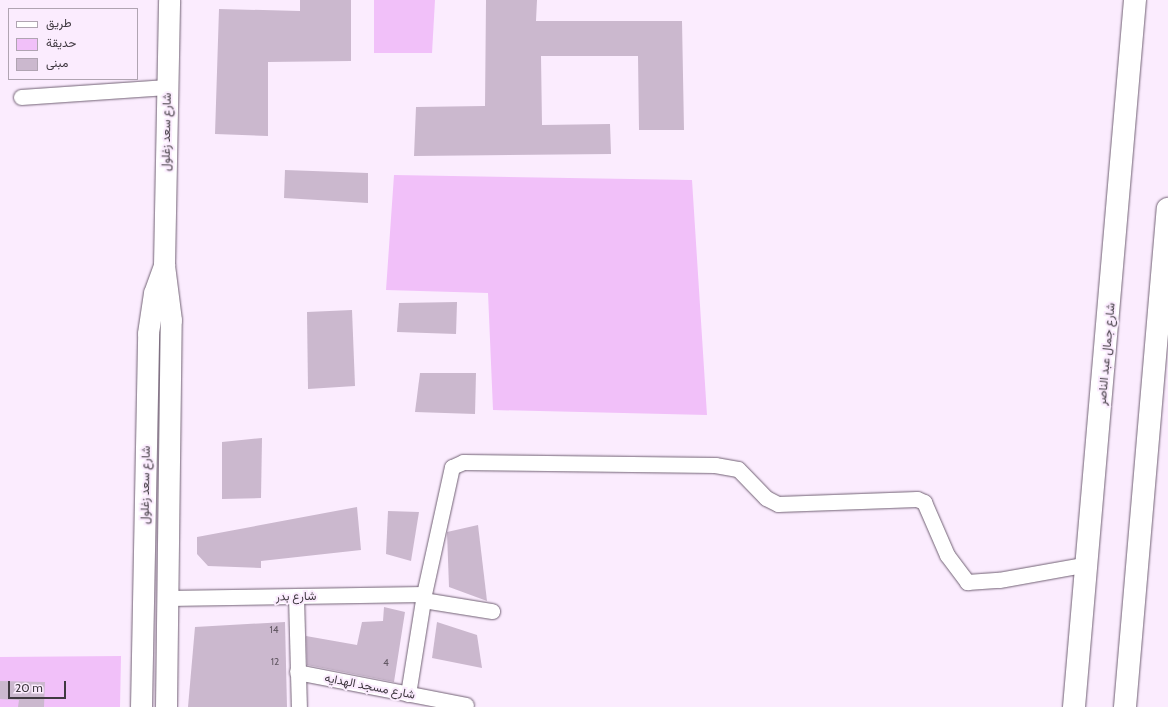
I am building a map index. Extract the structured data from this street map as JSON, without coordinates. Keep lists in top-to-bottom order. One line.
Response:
{"streets":{"main road":["شارع سعد زغلول","شارع جمال عبد الناصر"],"street":["شارع بدر","شارع مسجد الهدايه"]},"crossings":[["شارع سعد زغلول","شارع بدر"]],"house_numbers":["14","12","4"],"legend":["طريق","حديقة","مبنى"],"scale_bar":"20 m"}
